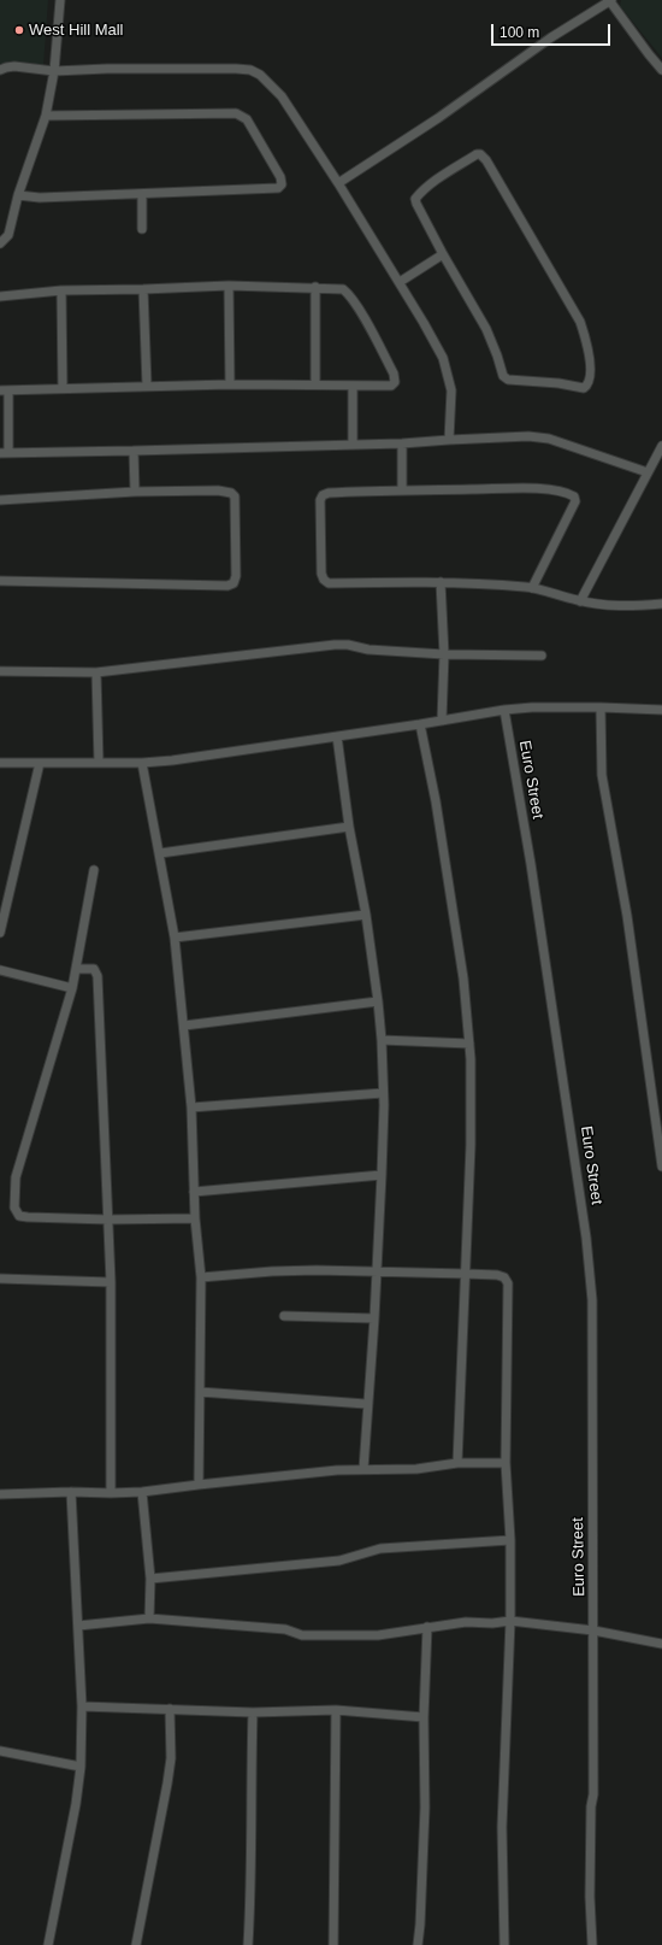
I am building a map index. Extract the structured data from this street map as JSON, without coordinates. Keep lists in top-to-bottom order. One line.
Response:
{"streets":{"street":["Euro Street"]},"places":["West Hill Mall"],"scale_bar":"100 m"}
